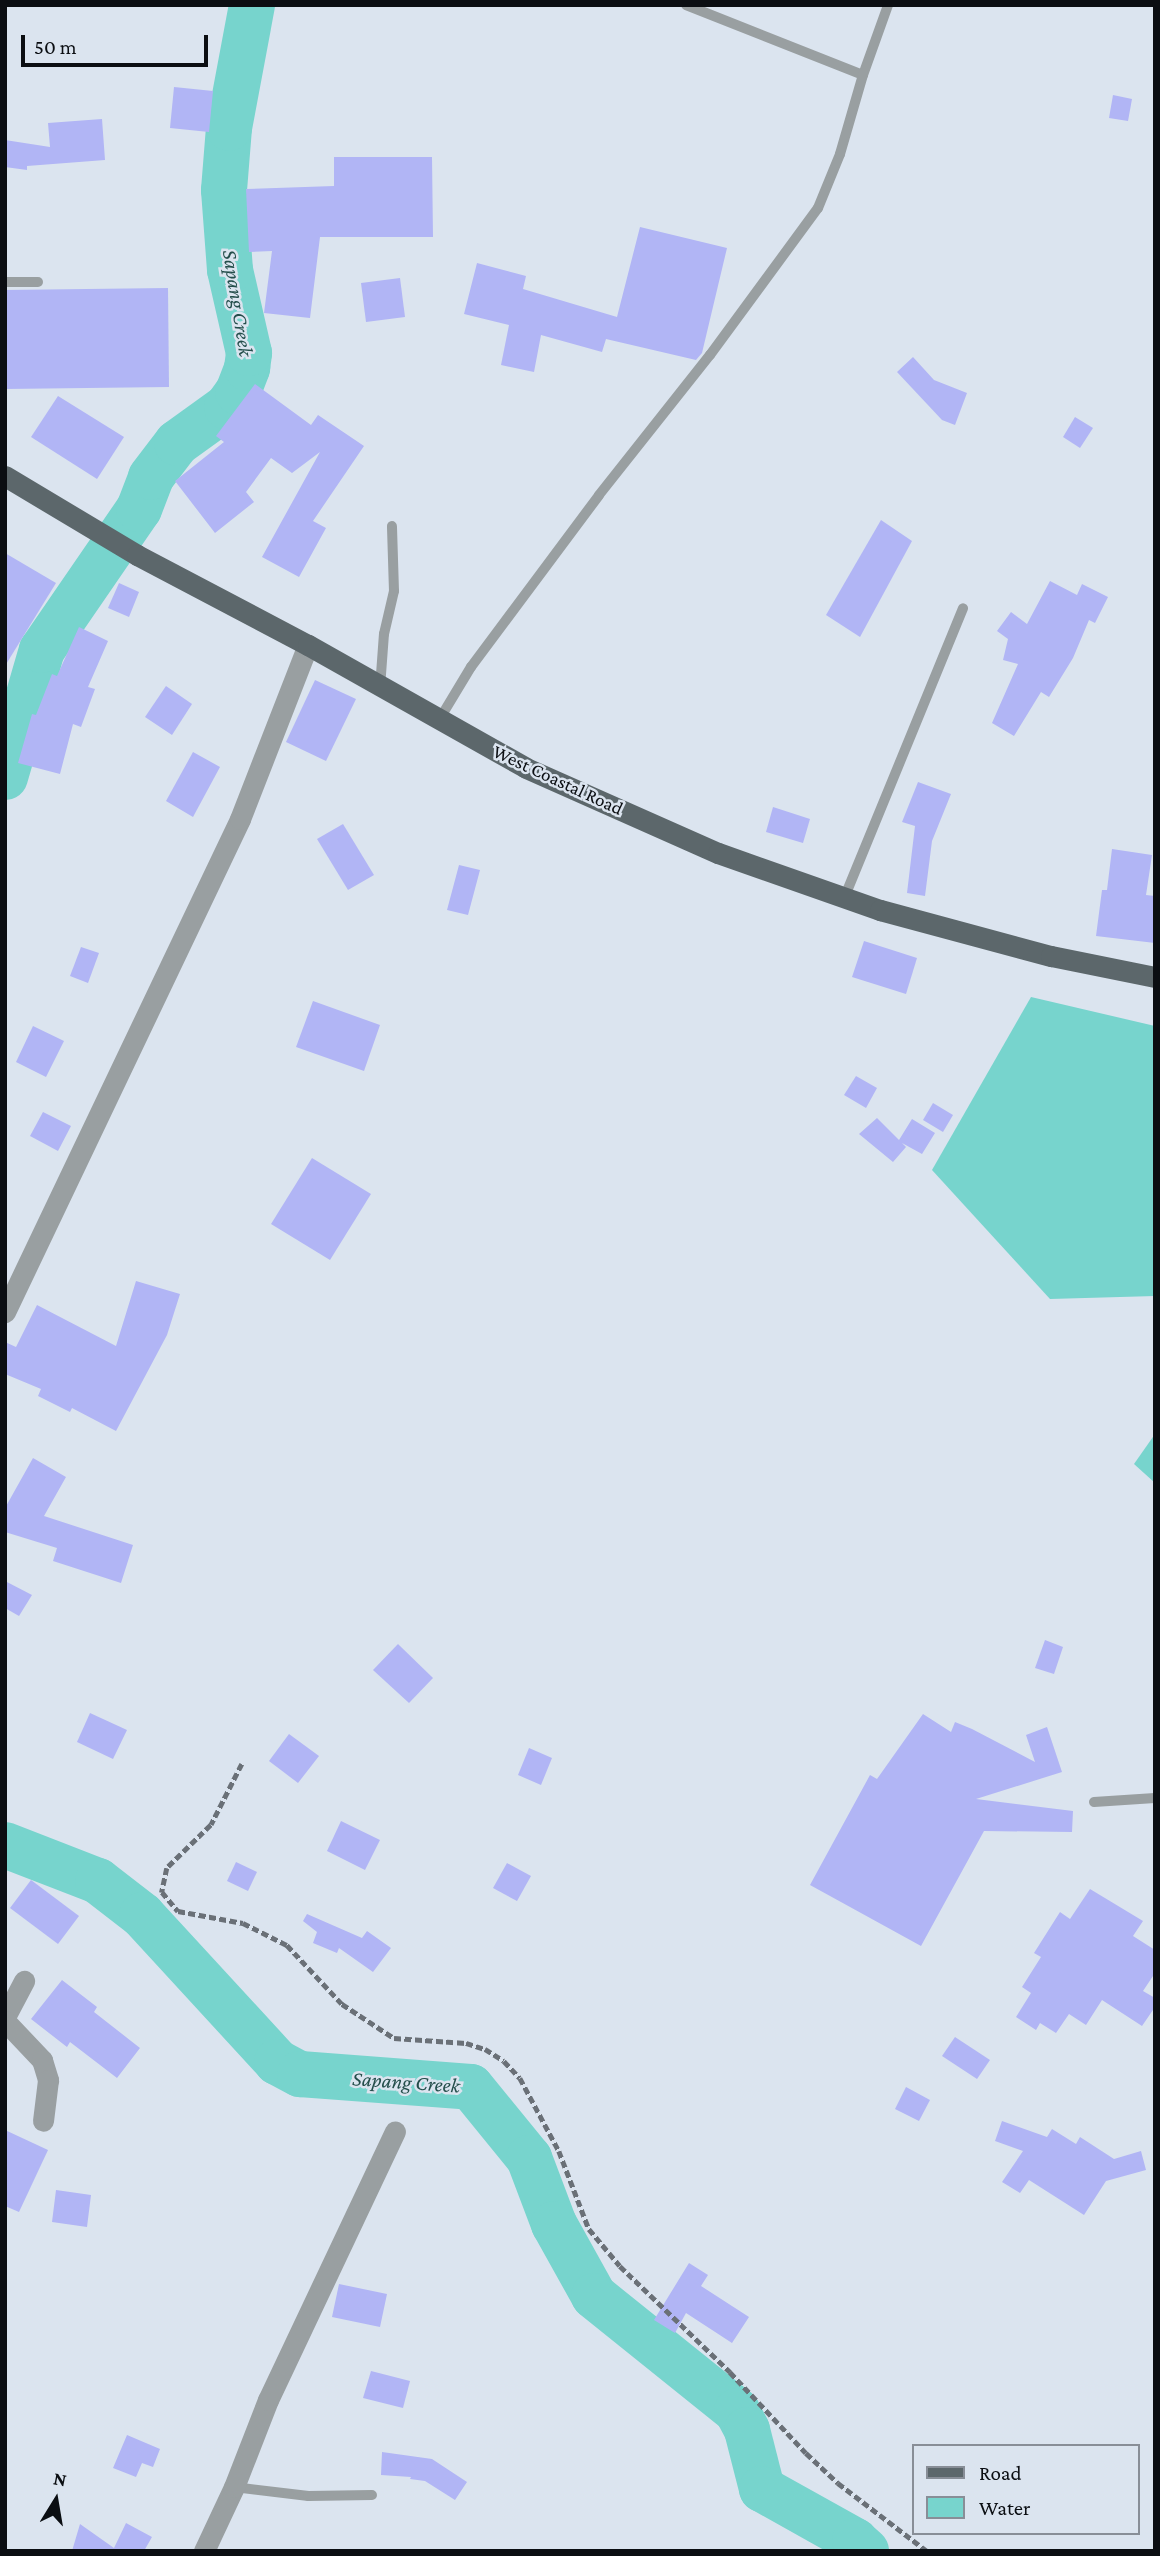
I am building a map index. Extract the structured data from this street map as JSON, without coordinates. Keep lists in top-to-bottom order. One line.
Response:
{"streets":{"main road":["West Coastal Road"]},"water":["Sapang Creek"],"legend":["Road","Water"],"scale_bar":"50 m","north":"top"}
